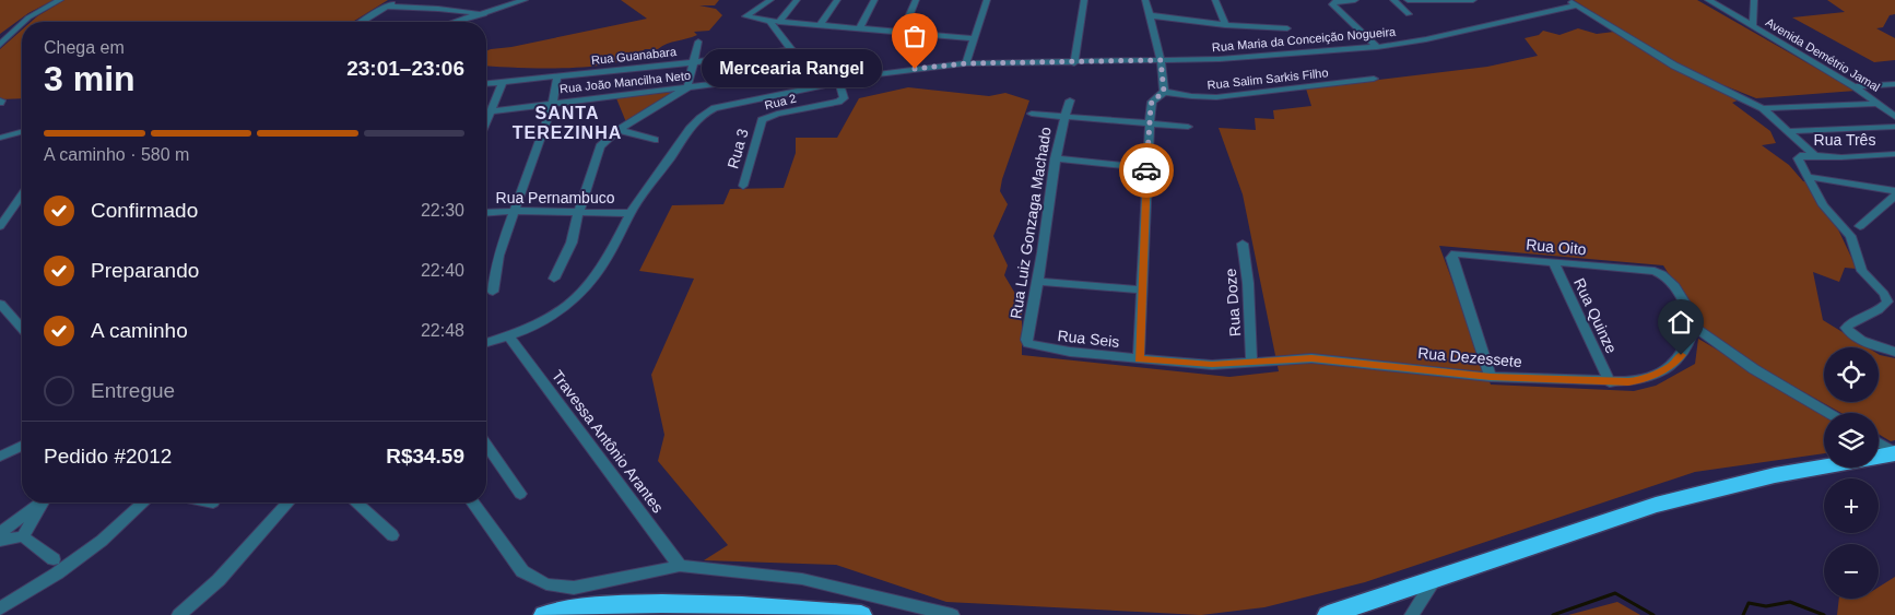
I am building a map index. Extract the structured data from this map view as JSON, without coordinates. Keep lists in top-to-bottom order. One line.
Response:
{"streets":{"street":["Rua Maria da Conceição Nogueira","Avenida Demétrio Jamal","Rua Guanabara","Rua Salim Sarkis Filho","Rua João Mancilha Neto","Rua 2","Rua Três","Rua 3","Rua Pernambuco","Rua Luiz Gonzaga Machado","Rua Oito","Rua Doze","Rua Quinze","Rua Seis","Rua Dezessete","Travessa Antônio Arantes"]},"crossings":[["Rua Maria da Conceição Nogueira","Rua João Mancilha Neto"],["Rua Maria da Conceição Nogueira","Rua 2"],["Rua Maria da Conceição Nogueira","Rua Pernambuco"],["Rua Maria da Conceição Nogueira","Travessa Antônio Arantes"],["Rua João Mancilha Neto","Rua 2"],["Rua 2","Rua 3"],["Rua Luiz Gonzaga Machado","Rua Seis"],["Rua Oito","Rua Quinze"],["Rua Oito","Rua Dezessete"],["Rua Doze","Rua Dezessete"],["Rua Quinze","Rua Dezessete"],["Rua Seis","Rua Dezessete"]],"districts":["SANTA TEREZINHA"],"places":["Mercearia Rangel"],"page":{"heading":["3 min","Chega em","23:01–23:06"],"panel":["Pedido #2012","R$34.59"],"bubble":"Mercearia Rangel","bar":"A caminho · 580 m","list":[["Confirmado","22:30"],["Preparando","22:40"],["A caminho","22:48"],"Entregue"],"map_buttons":["+","−"]}}
